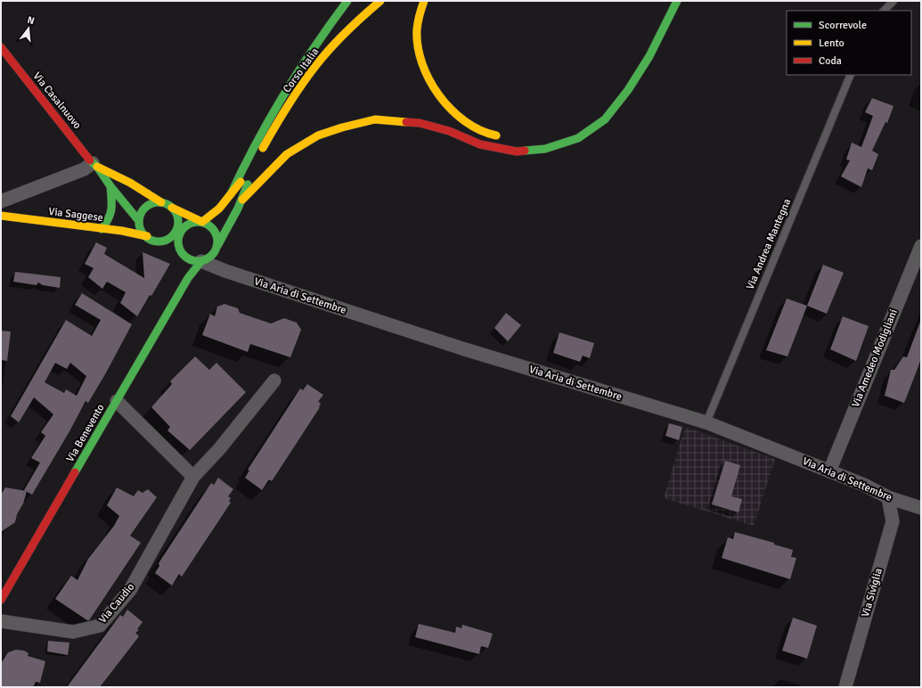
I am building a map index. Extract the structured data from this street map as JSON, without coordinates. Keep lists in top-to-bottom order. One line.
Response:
{"streets":{"main road":["Corso Italia","Via Casalnuovo","Via Saggese","Via Benevento"],"street":["Via Aria di Settembre","Via Amedeo Modigliani","Via Siviglia","Via Caudio"],"lane":["Via Andrea Mantegna"]},"crossings":[["Via Casalnuovo","Via Saggese"],["Via Andrea Mantegna","Via Aria di Settembre"],["Via Aria di Settembre","Via Amedeo Modigliani"],["Via Aria di Settembre","Via Benevento"],["Via Aria di Settembre","Via Siviglia"]],"legend":["Scorrevole","Lento","Coda"],"north":"top"}
